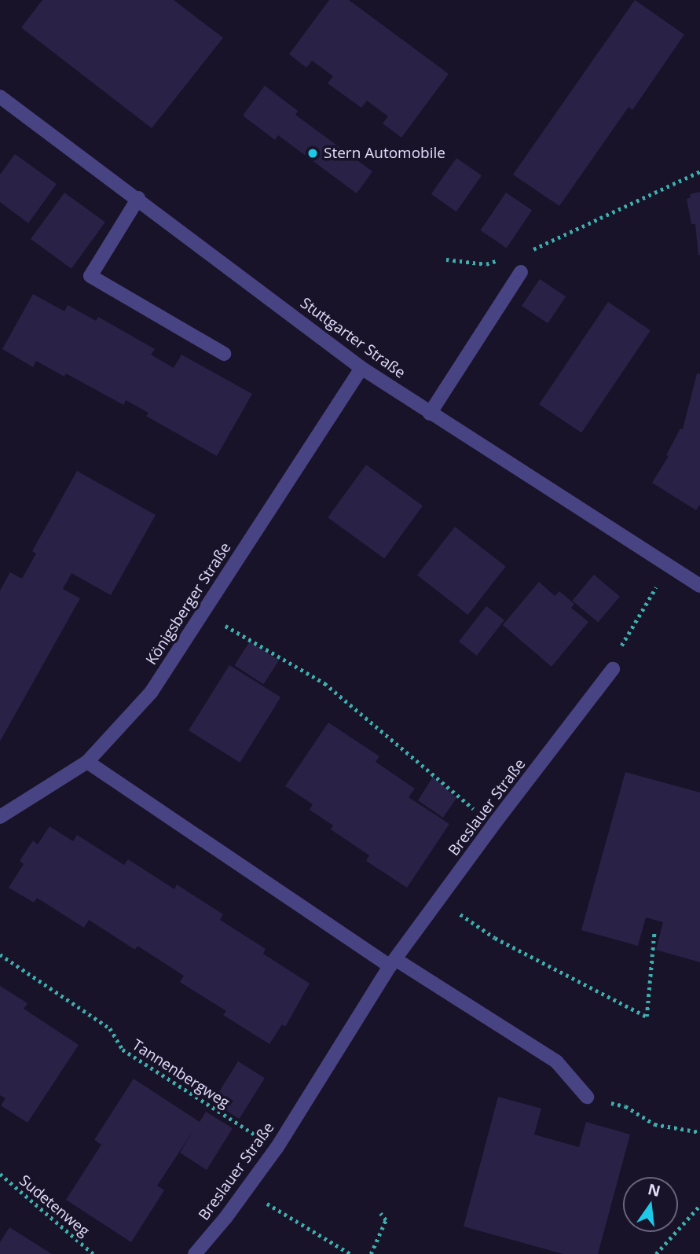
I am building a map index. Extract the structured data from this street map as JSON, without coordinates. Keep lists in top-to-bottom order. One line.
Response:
{"streets":{"street":["Stuttgarter Straße","Königsberger Straße","Breslauer Straße"],"path":["Tannenbergweg","Sudetenweg"]},"crossings":[["Stuttgarter Straße","Königsberger Straße"],["Breslauer Straße","Tannenbergweg"]],"places":["Stern Automobile"],"north":"top"}
